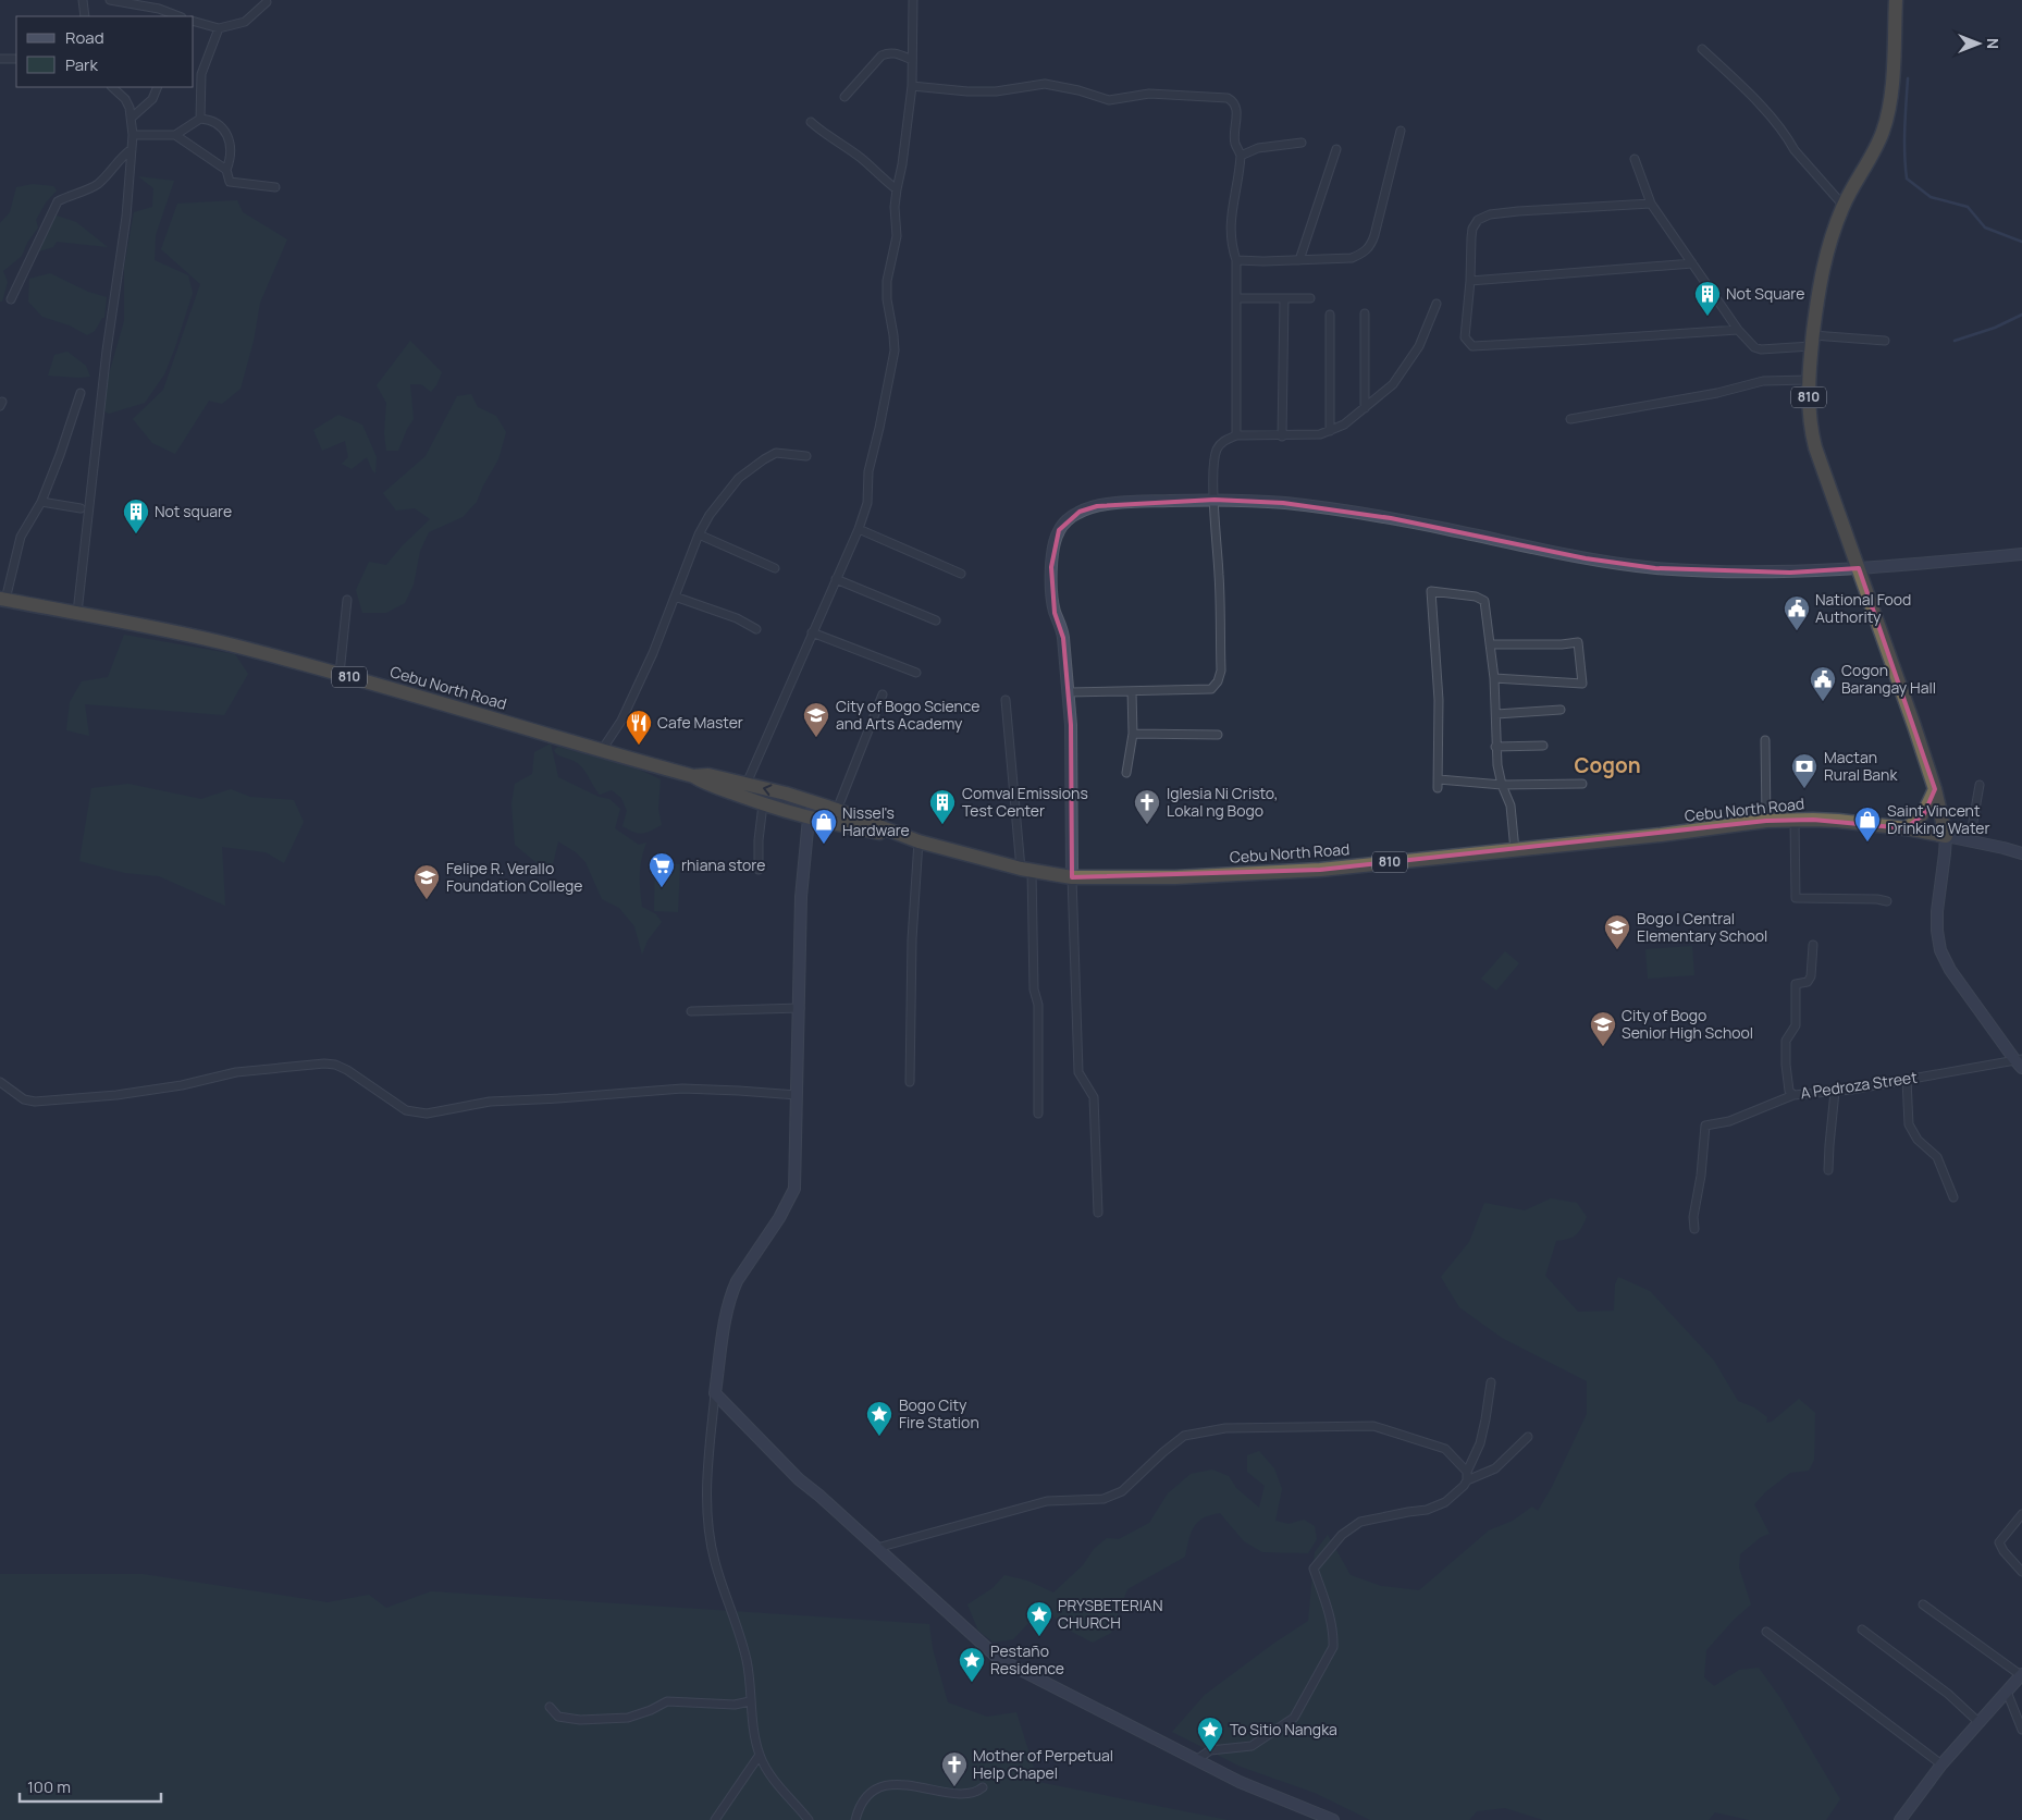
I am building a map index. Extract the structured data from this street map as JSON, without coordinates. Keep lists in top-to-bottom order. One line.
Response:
{"streets":{"highway":["810","Cebu North Road"],"street":["A Pedroza Street"]},"crossings":[["810","Cebu North Road"]],"districts":["Cogon"],"places":{"building":["Not Square","Not square","Comval Emissions Test Center"],"public building":["National Food Authority","Cogon Barangay Hall"],"school or university":["City of Bogo Science and Arts Academy","Felipe R. Verallo Foundation College","Bogo I Central Elementary School","City of Bogo Senior High School"],"restaurant":["Cafe Master"],"bank":["Mactan Rural Bank"],"church":["Iglesia Ni Cristo, Lokal ng Bogo","Mother of Perpetual Help Chapel"],"shop":["Saint Vincent Drinking Water","Nissel's Hardware"],"supermarket":["rhiana store"],"place":["Bogo City Fire Station","PRYSBETERIAN CHURCH","Pestaño Residence","To Sitio Nangka"]},"legend":["Road","Park"],"scale_bar":"100 m","north":"right"}
